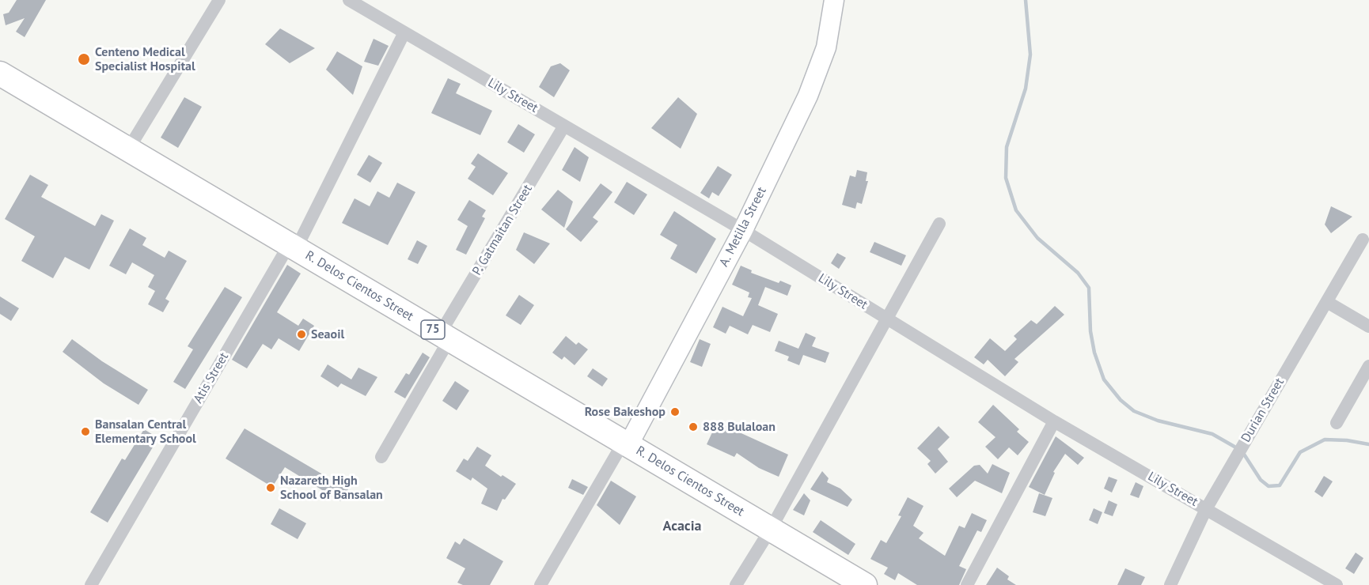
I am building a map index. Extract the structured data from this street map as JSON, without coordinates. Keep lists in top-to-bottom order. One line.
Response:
{"streets":{"highway":["R. Delos Cientos Street","75"],"main road":["A. Metilla Street"],"street":["Lily Street","P. Gatmaitan Street","Atis Street","Durian Street"]},"crossings":[["Lily Street","A. Metilla Street"],["Lily Street","P. Gatmaitan Street"],["Lily Street","Atis Street"],["Lily Street","Durian Street"],["A. Metilla Street","R. Delos Cientos Street"],["P. Gatmaitan Street","R. Delos Cientos Street"],["R. Delos Cientos Street","Atis Street"]],"districts":["Acacia"],"places":["Centeno Medical Specialist Hospital","Seaoil","Rose Bakeshop","888 Bulaloan","Bansalan Central Elementary School","Nazareth High School of Bansalan"]}
